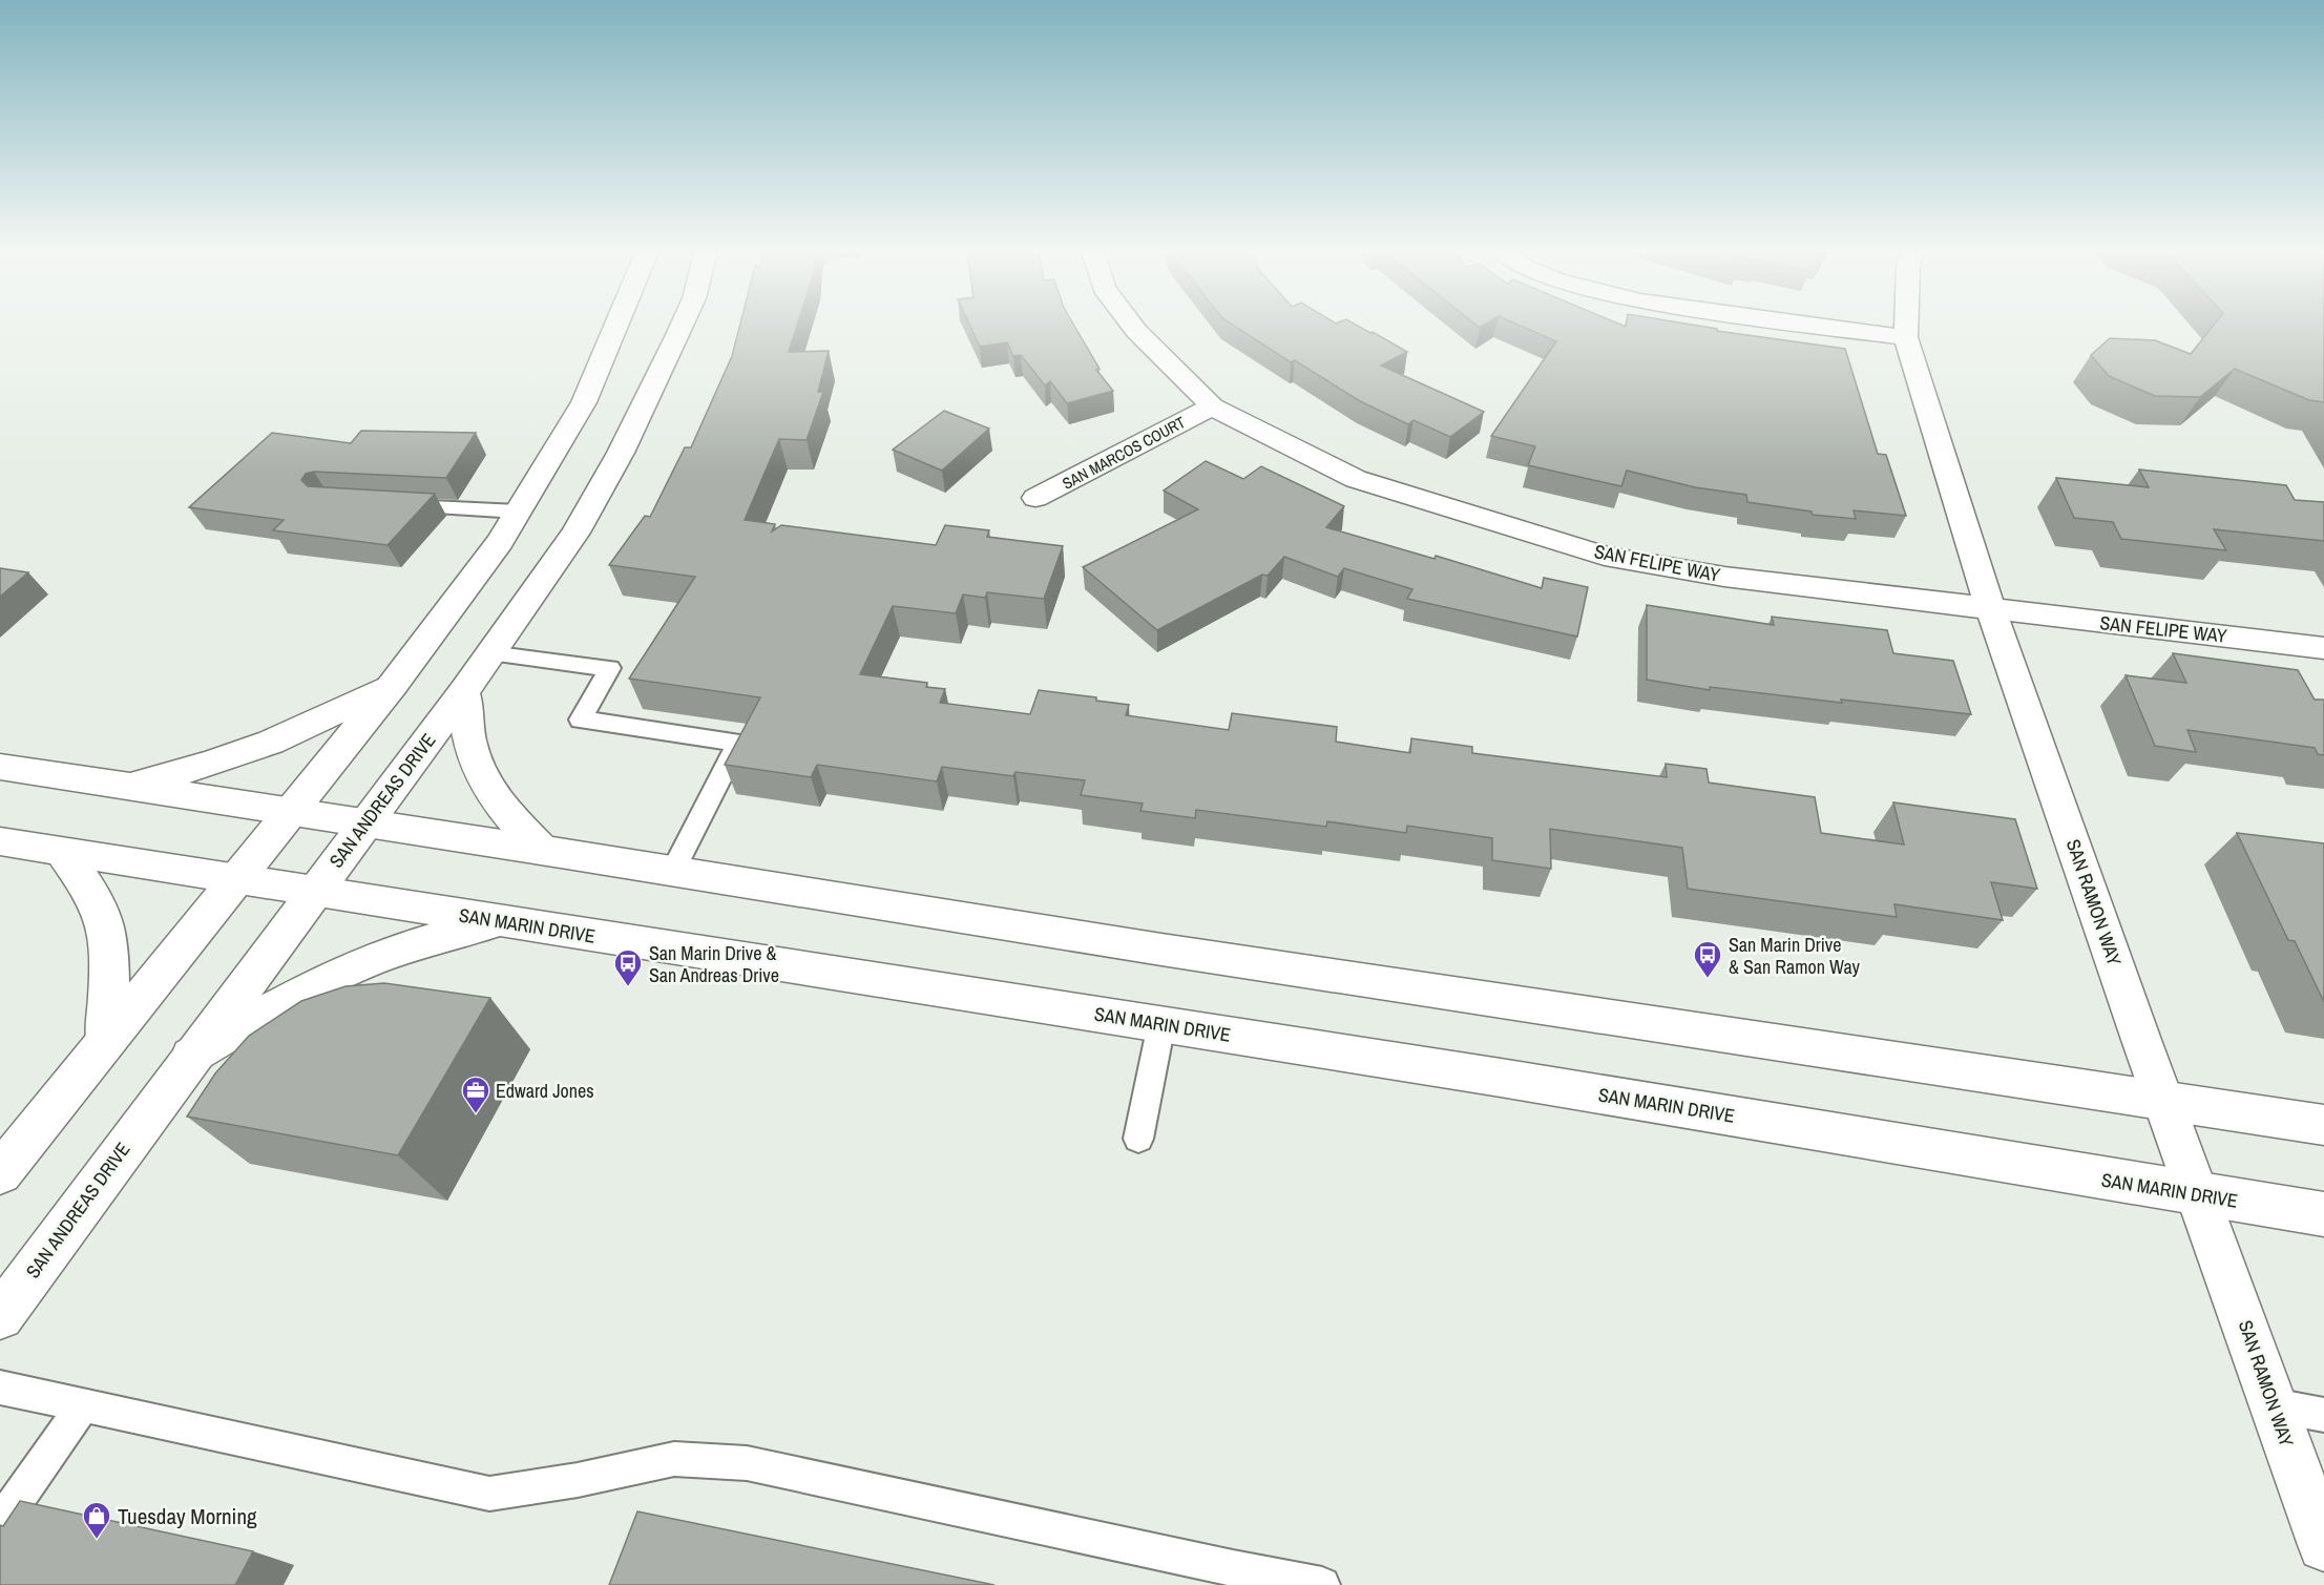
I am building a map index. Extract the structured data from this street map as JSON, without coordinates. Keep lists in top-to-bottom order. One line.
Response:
{"streets":{"street":["SAN MARCOS COURT","SAN FELIPE WAY","SAN ANDREAS DRIVE","SAN RAMON WAY","SAN MARIN DRIVE"]},"crossings":[["SAN MARCOS COURT","SAN FELIPE WAY"],["SAN FELIPE WAY","SAN RAMON WAY"],["SAN ANDREAS DRIVE","SAN MARIN DRIVE"],["SAN RAMON WAY","SAN MARIN DRIVE"]],"places":{"bus stop":["San Marin Drive & San Ramon Way","San Marin Drive & San Andreas Drive"],"office":["Edward Jones"],"shop":["Tuesday Morning"]}}
